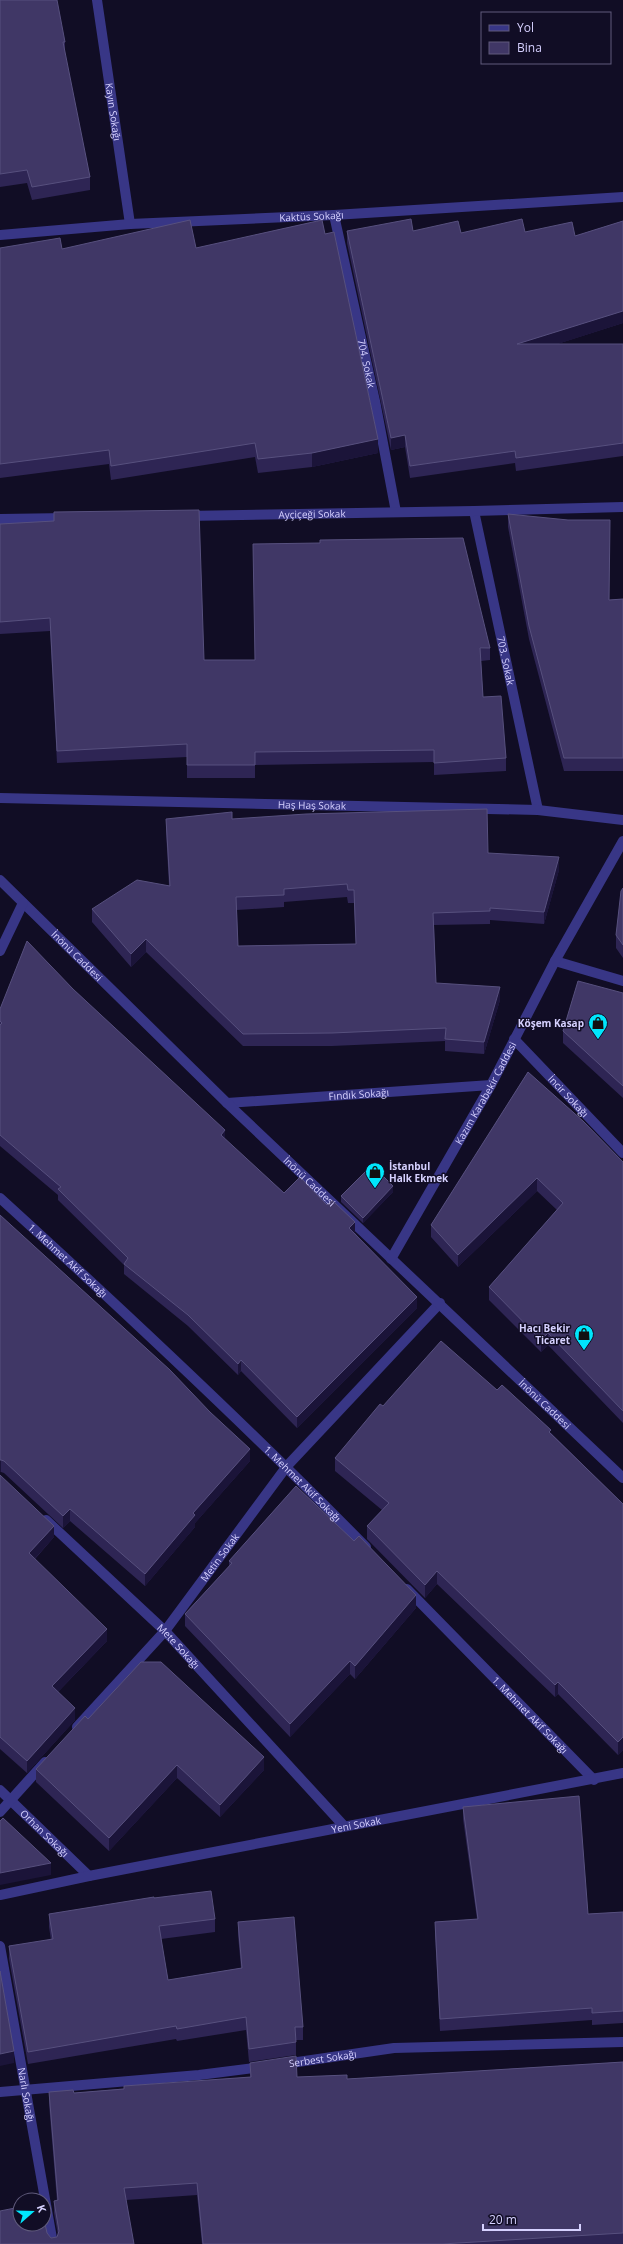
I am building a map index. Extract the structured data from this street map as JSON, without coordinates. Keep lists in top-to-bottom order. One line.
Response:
{"streets":{"street":["Kayın Sokağı","Kaktüs Sokağı","704. Sokak","Ayçiçeği Sokak","703. Sokak","Haş Haş Sokak","İnönü Caddesi","Kazım Karabekir Caddesi","Fındık Sokağı","İncir Sokağı","1. Mehmet Akif Sokağı","Metin Sokak","Mete Sokağı","Yeni Sokak","Orhan Sokağı","Serbest Sokağı","Narlı Sokağı"]},"crossings":[["Kayın Sokağı","Kaktüs Sokağı"],["Kaktüs Sokağı","704. Sokak"],["704. Sokak","Ayçiçeği Sokak"],["Ayçiçeği Sokak","703. Sokak"],["703. Sokak","Haş Haş Sokak"],["İnönü Caddesi","Kazım Karabekir Caddesi"],["İnönü Caddesi","Fındık Sokağı"],["İnönü Caddesi","Metin Sokak"],["Kazım Karabekir Caddesi","Fındık Sokağı"],["Kazım Karabekir Caddesi","İncir Sokağı"],["1. Mehmet Akif Sokağı","Metin Sokak"],["1. Mehmet Akif Sokağı","Yeni Sokak"],["Metin Sokak","Mete Sokağı"],["Mete Sokağı","Yeni Sokak"],["Yeni Sokak","Orhan Sokağı"],["Serbest Sokağı","Narlı Sokağı"]],"places":{"shop":["Köşem Kasap","İstanbul Halk Ekmek","Hacı Bekir Ticaret"]},"legend":["Yol","Bina"],"scale_bar":"20 m","north":"right"}
